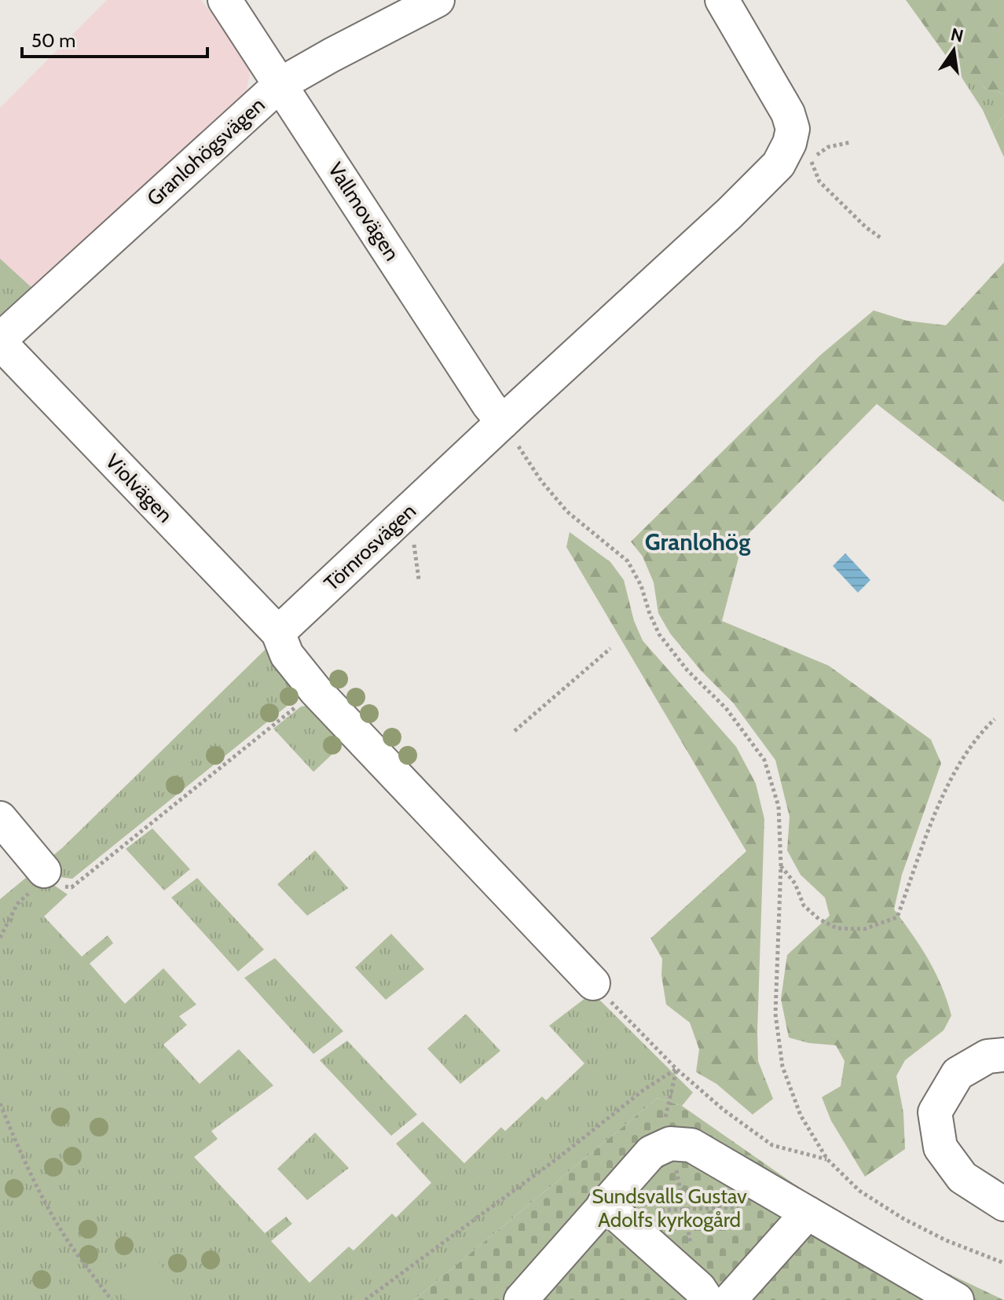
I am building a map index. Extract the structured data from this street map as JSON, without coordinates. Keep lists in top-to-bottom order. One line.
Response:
{"streets":{"street":["Granlohögsvägen","Vallmovägen","Violvägen","Törnrosvägen"]},"crossings":[["Granlohögsvägen","Vallmovägen"],["Granlohögsvägen","Violvägen"],["Vallmovägen","Törnrosvägen"],["Violvägen","Törnrosvägen"]],"districts":["Granlohög"],"parks":["Sundsvalls Gustav Adolfs kyrkogård"],"scale_bar":"50 m","north":"top"}
